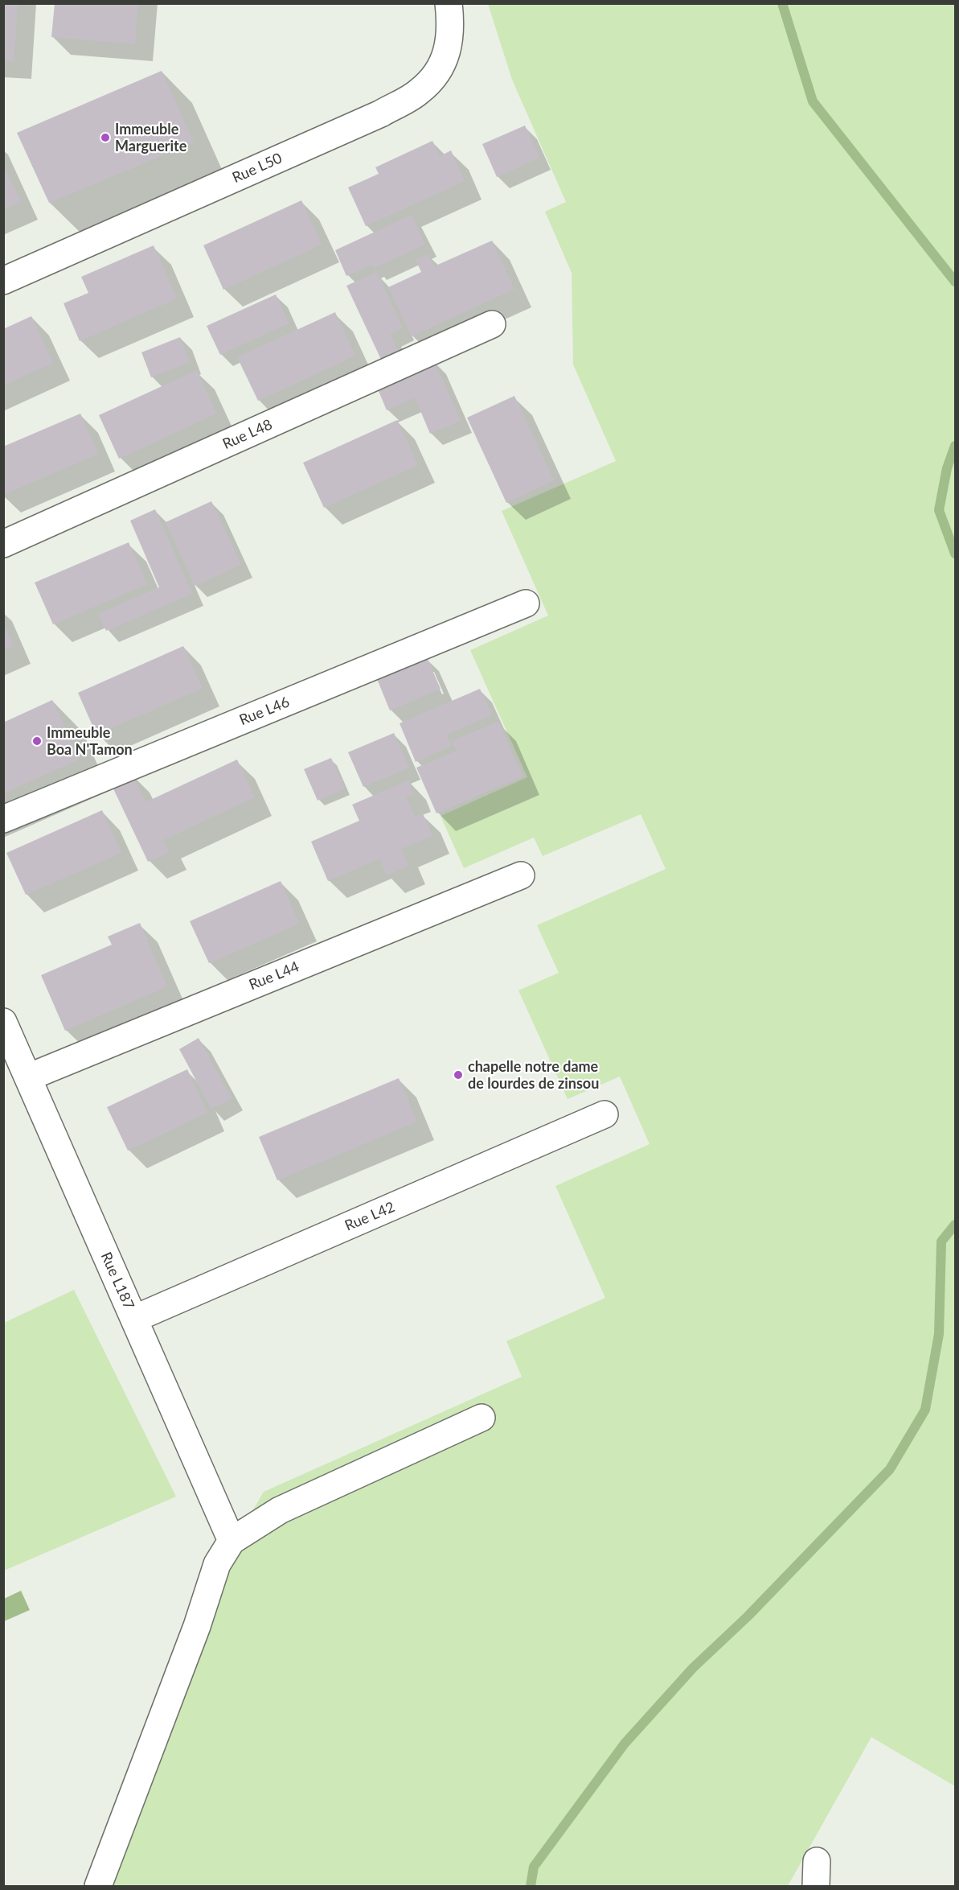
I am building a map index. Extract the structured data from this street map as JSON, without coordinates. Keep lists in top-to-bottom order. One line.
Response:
{"streets":{"street":["Rue L50","Rue L48","Rue L46","Rue L44","Rue L42","Rue L187"]},"crossings":[["Rue L44","Rue L187"],["Rue L42","Rue L187"]],"places":["Immeuble Marguerite","Immeuble Boa N'Tamon","chapelle notre dame de lourdes de zinsou"]}
